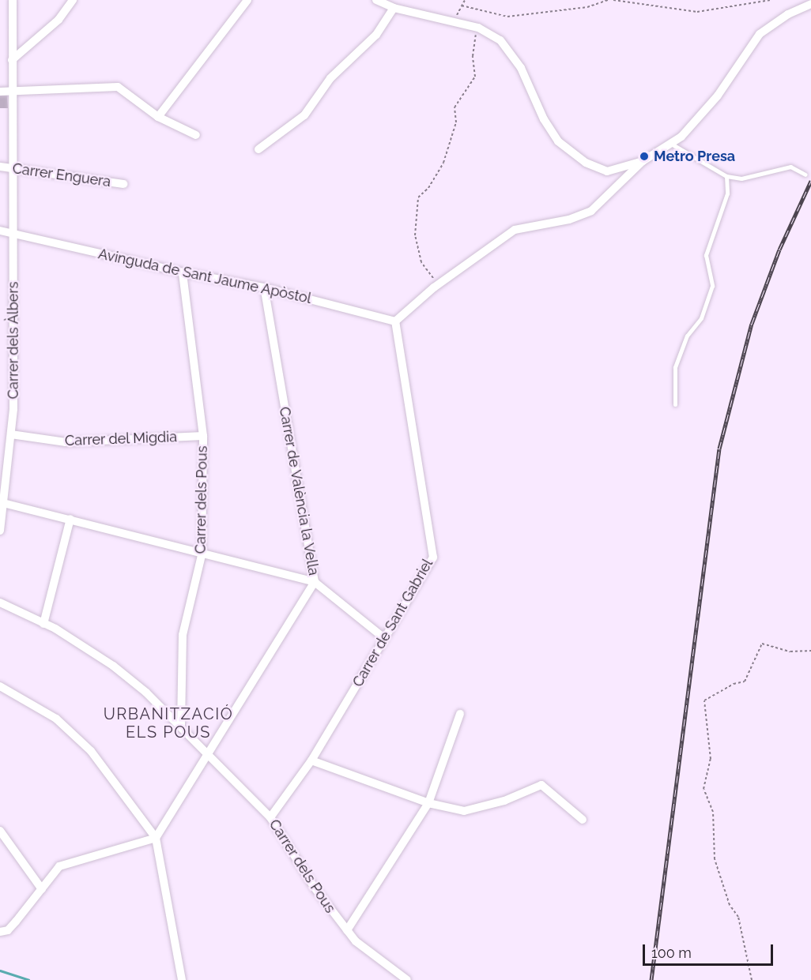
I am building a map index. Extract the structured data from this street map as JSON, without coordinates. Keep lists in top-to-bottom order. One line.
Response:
{"streets":{"street":["Carrer Enguera","Avinguda de Sant Jaume Apòstol","Carrer dels Àlbers","Carrer del Migdia","Carrer de València la Vella","Carrer dels Pous","Carrer de Sant Gabriel"]},"crossings":[["Carrer Enguera","Carrer dels Àlbers"],["Avinguda de Sant Jaume Apòstol","Carrer dels Àlbers"],["Avinguda de Sant Jaume Apòstol","Carrer de València la Vella"],["Avinguda de Sant Jaume Apòstol","Carrer dels Pous"],["Avinguda de Sant Jaume Apòstol","Carrer de Sant Gabriel"],["Carrer dels Àlbers","Carrer del Migdia"],["Carrer del Migdia","Carrer dels Pous"],["Carrer de València la Vella","Carrer dels Pous"],["Carrer dels Pous","Carrer de Sant Gabriel"]],"districts":["URBANITZACIÓ ELS POUS"],"places":["Metro Presa"],"scale_bar":"100 m"}
